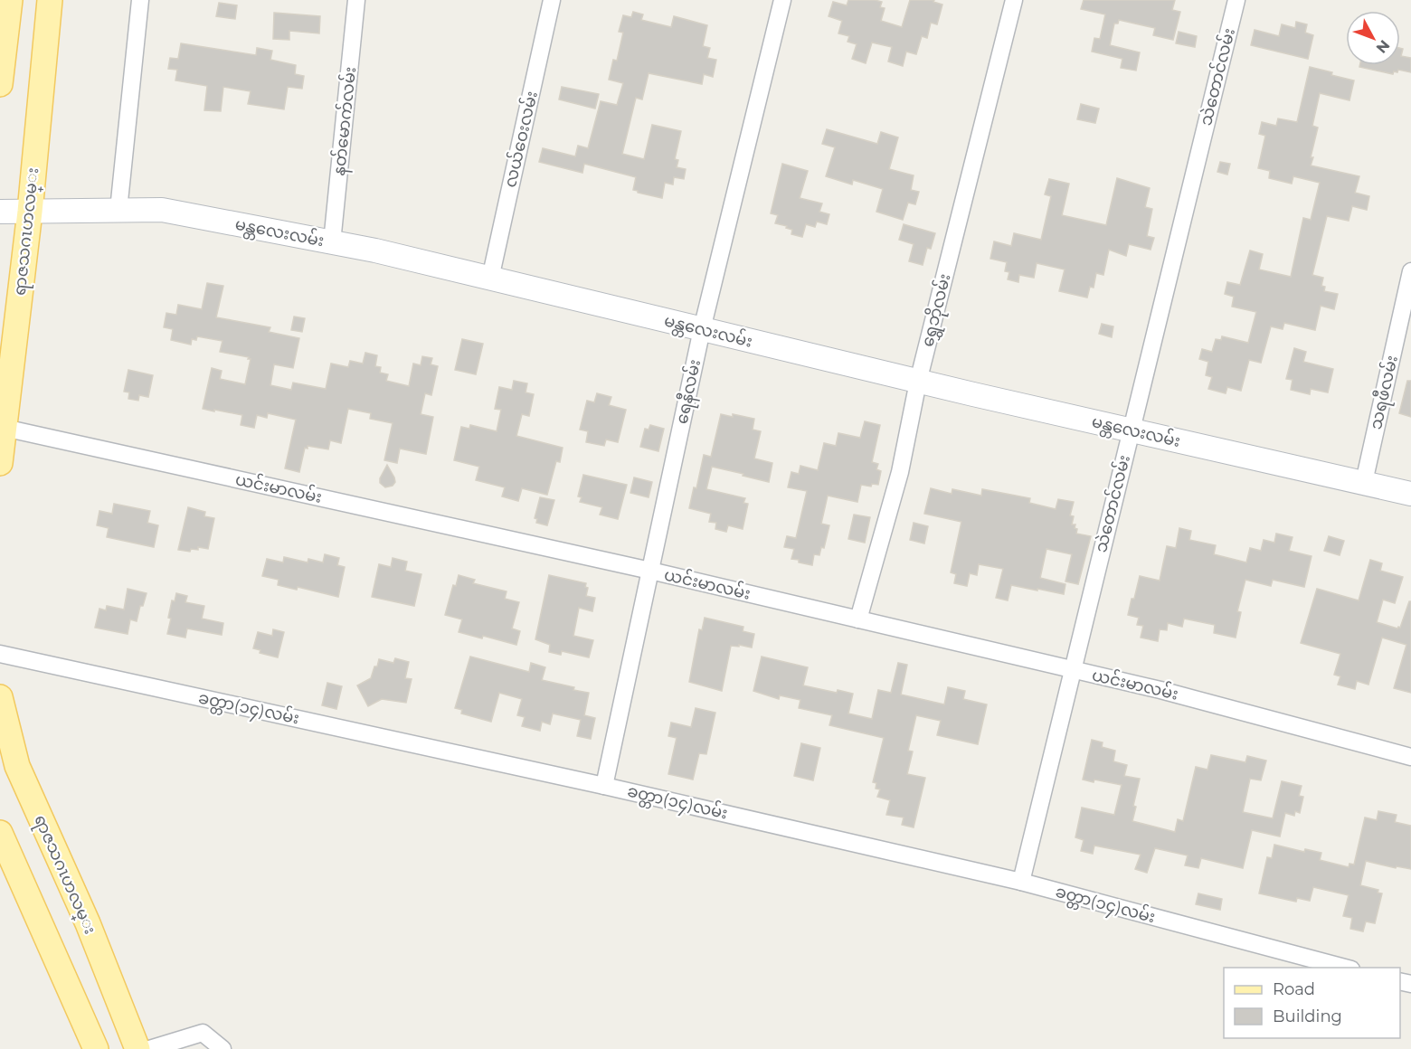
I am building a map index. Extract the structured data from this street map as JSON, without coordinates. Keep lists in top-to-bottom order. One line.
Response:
{"streets":{"main road":["ရာဇသဂၤဟလမ္း","မန္တလေးလမ်း"],"street":["သဲတောင်လမ်း","နတ်မောက်လမ်း","လယ်ဝေးလမ်း","ရွှေဘိုလမ်း","ရေနီလမ်း","သရဖီလမ်း","ယင်းမာလမ်း","ခတ္တာ(၁၄)လမ်း"]},"crossings":[["သဲတောင်လမ်း","မန္တလေးလမ်း"],["သဲတောင်လမ်း","ယင်းမာလမ်း"],["သဲတောင်လမ်း","ခတ္တာ(၁၄)လမ်း"],["နတ်မောက်လမ်း","မန္တလေးလမ်း"],["လယ်ဝေးလမ်း","မန္တလေးလမ်း"],["ရာဇသဂၤဟလမ္း","မန္တလေးလမ်း"],["ရာဇသဂၤဟလမ္း","ယင်းမာလမ်း"],["မန္တလေးလမ်း","ရွှေဘိုလမ်း"],["မန္တလေးလမ်း","ရေနီလမ်း"],["မန္တလေးလမ်း","သရဖီလမ်း"],["ရွှေဘိုလမ်း","ယင်းမာလမ်း"],["ရေနီလမ်း","ယင်းမာလမ်း"],["ရေနီလမ်း","ခတ္တာ(၁၄)လမ်း"]],"legend":["Road","Building"],"north":"bottom right"}
